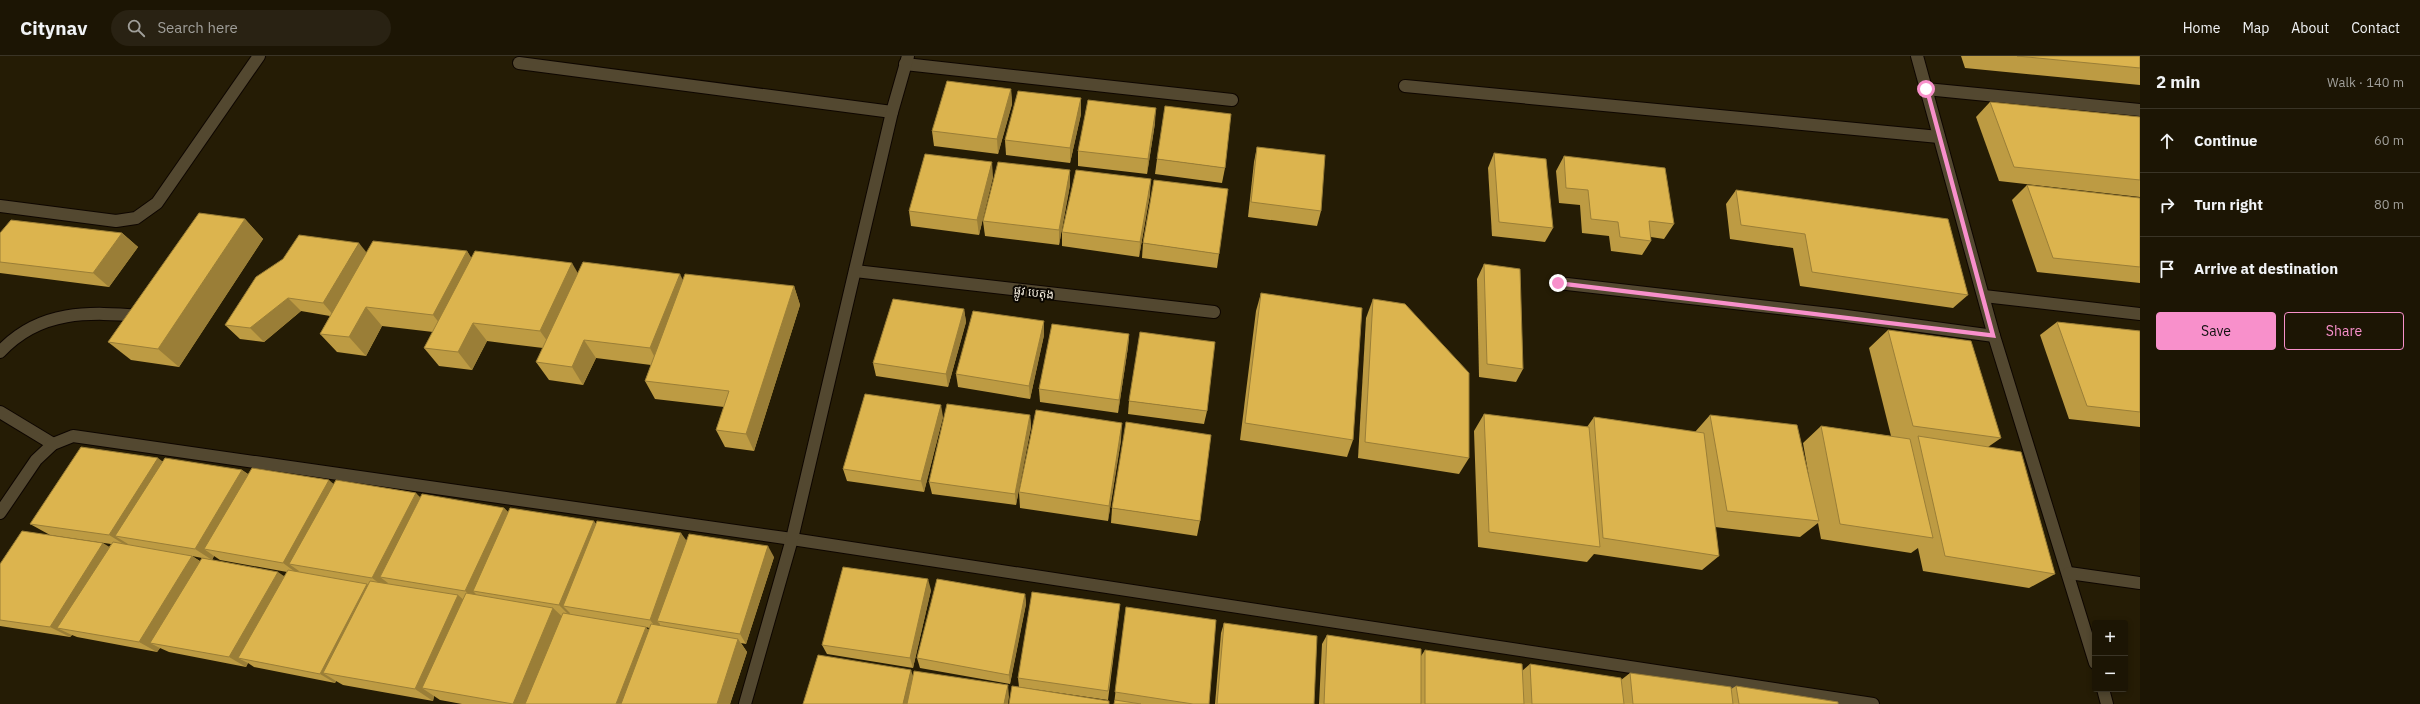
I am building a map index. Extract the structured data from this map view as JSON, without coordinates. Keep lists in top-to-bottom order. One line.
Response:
{"streets":{"street":["ផ្លូវ បេតុង"]},"page":{"header":"Citynav","search":"Search here","nav":["Home","Map","About","Contact"],"heading":["2 min","Walk · 140 m"],"list":[["Continue","60 m"],["Turn right","80 m"],"Arrive at destination"],"buttons":["Save","Share"],"map_buttons":["+","−"]}}
